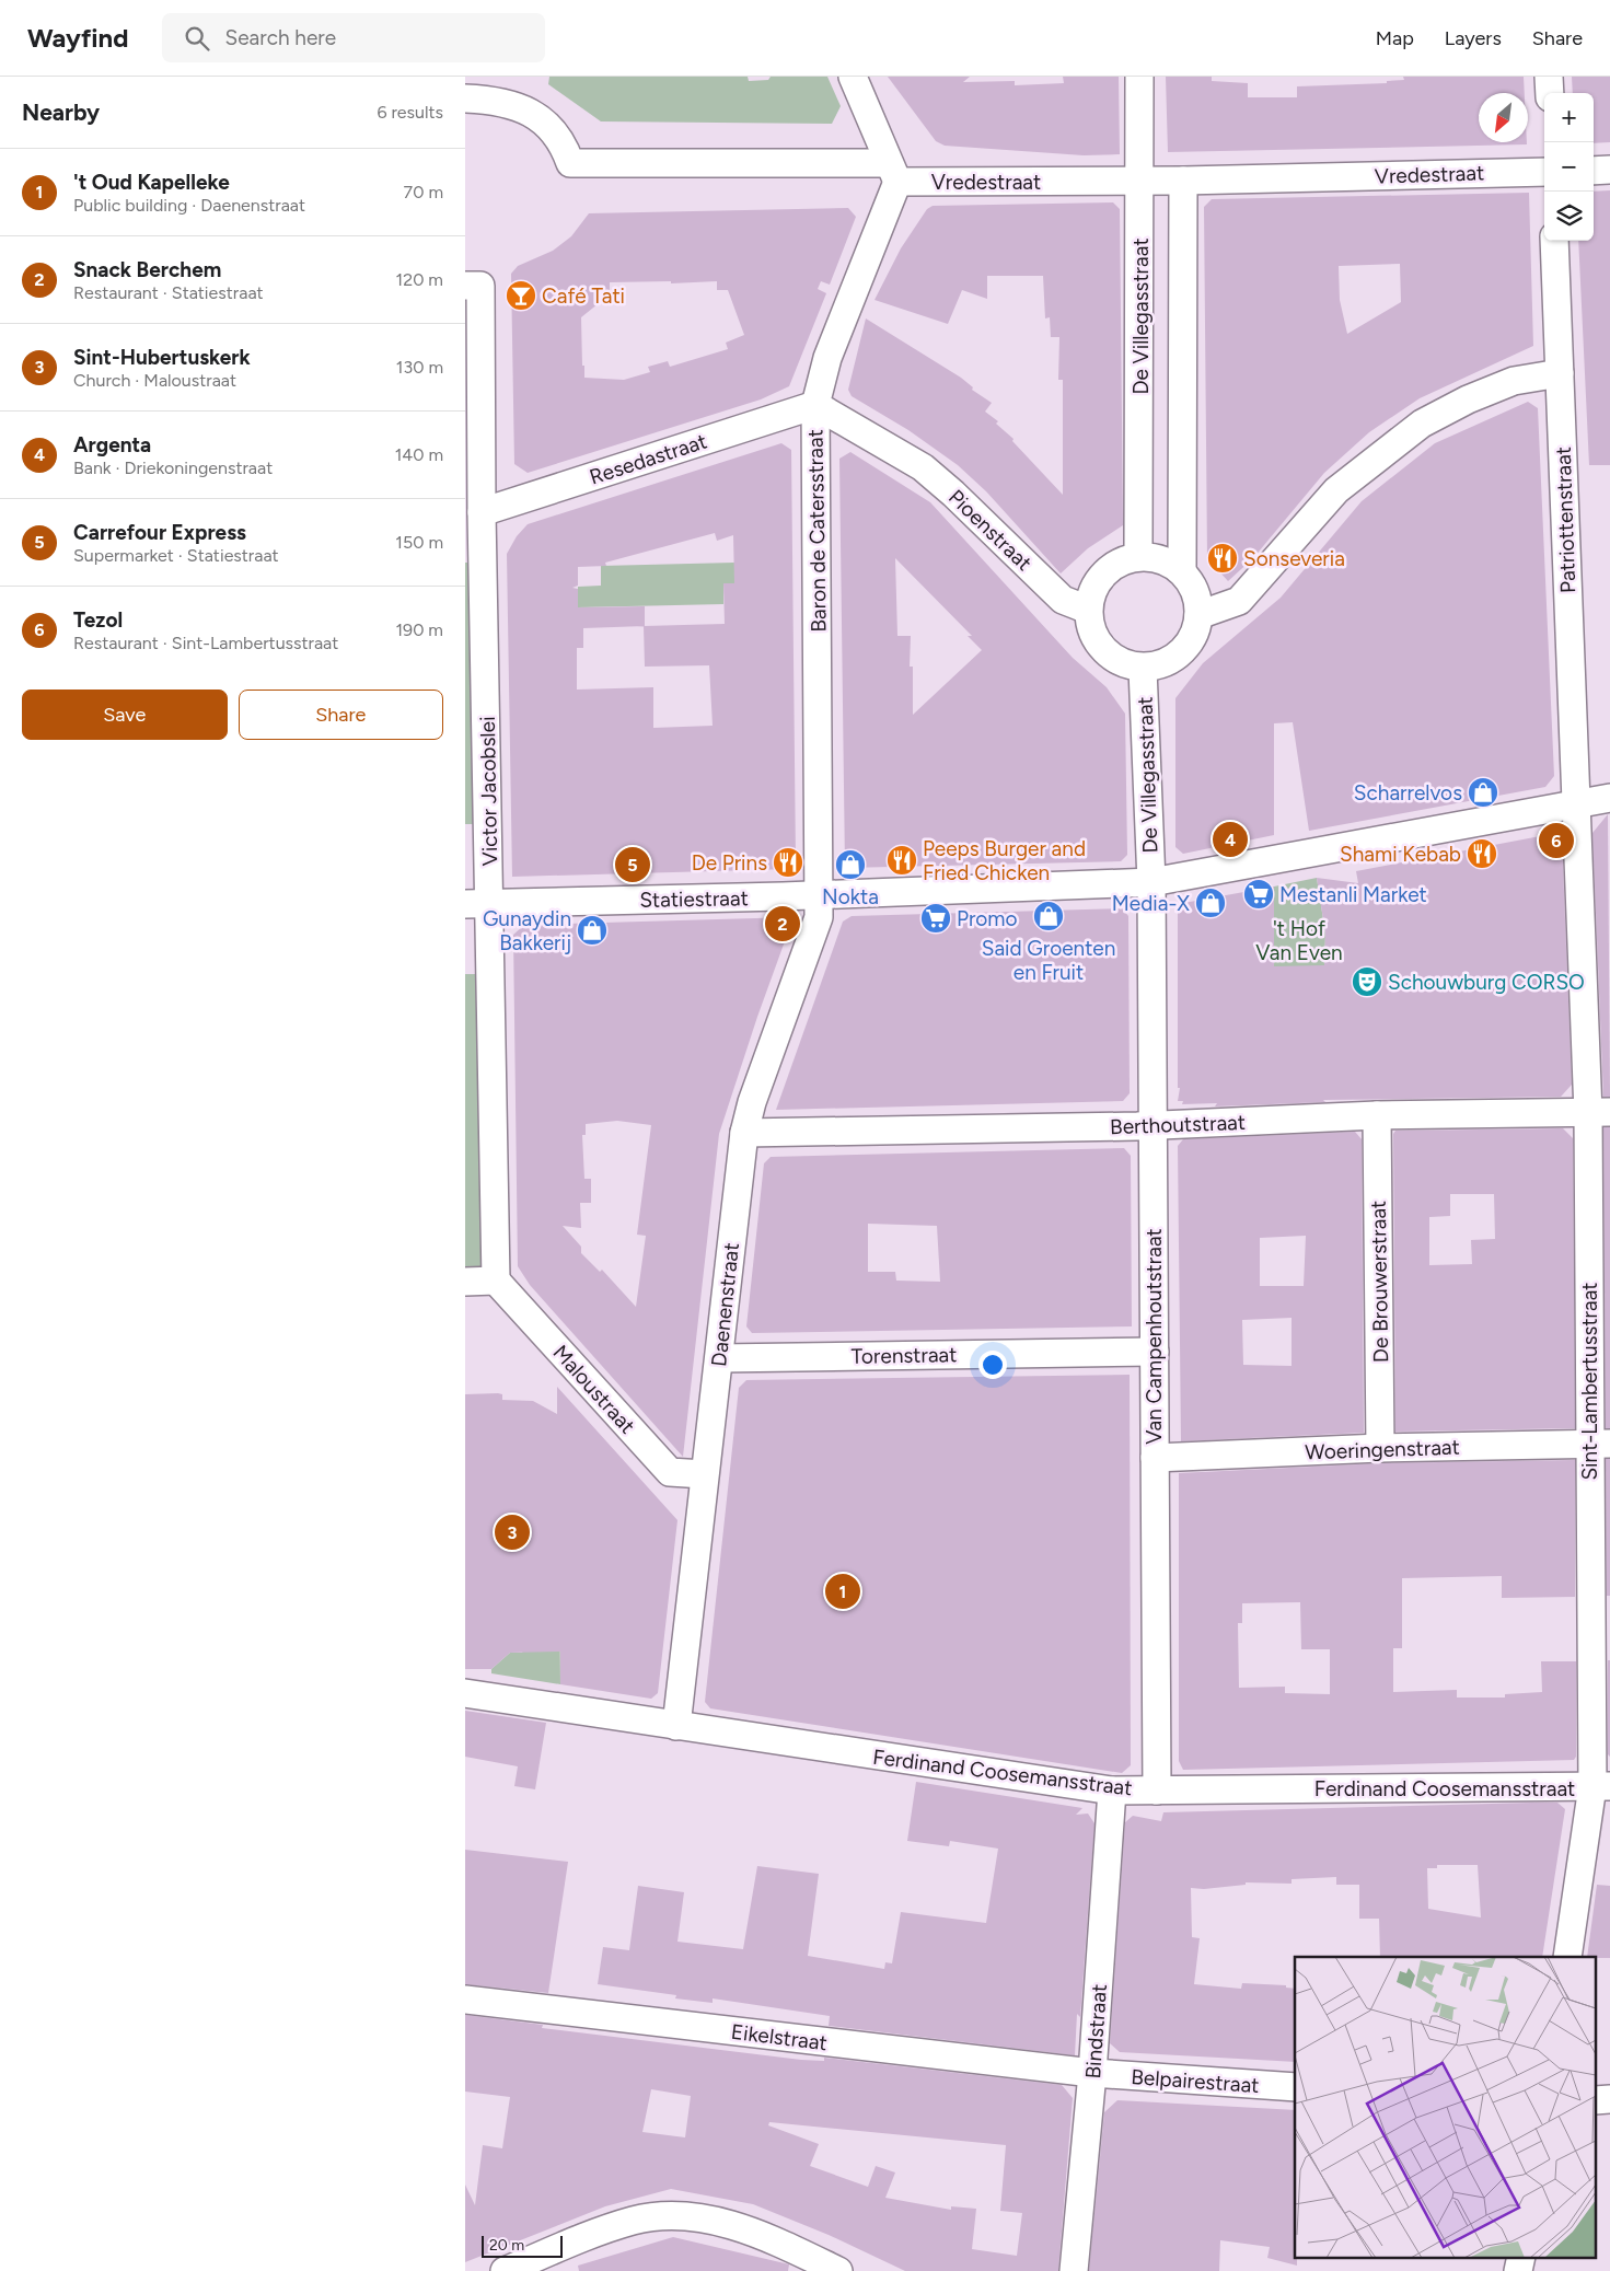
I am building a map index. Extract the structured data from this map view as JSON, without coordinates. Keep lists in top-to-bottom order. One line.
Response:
{"streets":{"street":["Vredestraat","De Villegasstraat","Resedastraat","Patriottenstraat","Pioenstraat","Baron de Catersstraat","Victor Jacobslei","Statiestraat","Berthoutstraat","De Brouwerstraat","Daenenstraat","Van Campenhoutstraat","Torenstraat","Sint-Lambertusstraat","Maloustraat","Woeringenstraat","Ferdinand Coosemansstraat","Bindstraat","Eikelstraat","Belpairestraat"]},"crossings":[["Vredestraat","De Villegasstraat"],["Vredestraat","Baron de Catersstraat"],["De Villegasstraat","Pioenstraat"],["De Villegasstraat","Statiestraat"],["De Villegasstraat","Van Campenhoutstraat"],["Resedastraat","Pioenstraat"],["Resedastraat","Baron de Catersstraat"],["Resedastraat","Victor Jacobslei"],["Patriottenstraat","Statiestraat"],["Patriottenstraat","Sint-Lambertusstraat"],["Pioenstraat","Baron de Catersstraat"],["Baron de Catersstraat","Statiestraat"],["Baron de Catersstraat","Daenenstraat"],["Victor Jacobslei","Statiestraat"],["Victor Jacobslei","Maloustraat"],["Statiestraat","Daenenstraat"],["Statiestraat","Van Campenhoutstraat"],["Statiestraat","Sint-Lambertusstraat"],["Berthoutstraat","De Brouwerstraat"],["Berthoutstraat","Daenenstraat"],["Berthoutstraat","Van Campenhoutstraat"],["Berthoutstraat","Sint-Lambertusstraat"],["De Brouwerstraat","Woeringenstraat"],["Daenenstraat","Torenstraat"],["Daenenstraat","Maloustraat"],["Daenenstraat","Ferdinand Coosemansstraat"],["Van Campenhoutstraat","Torenstraat"],["Van Campenhoutstraat","Woeringenstraat"],["Van Campenhoutstraat","Ferdinand Coosemansstraat"],["Sint-Lambertusstraat","Woeringenstraat"],["Sint-Lambertusstraat","Ferdinand Coosemansstraat"],["Ferdinand Coosemansstraat","Bindstraat"],["Bindstraat","Eikelstraat"],["Bindstraat","Belpairestraat"],["Eikelstraat","Belpairestraat"]],"parks":["'t Hof Van Even"],"places":{"bar":["Café Tati"],"restaurant":["Sonseveria","Shami Kebab","Peeps Burger and Fried Chicken","De Prins"],"shop":["Scharrelvos","Nokta","Media-X","Said Groenten en Fruit","Gunaydin Bakkerij"],"supermarket":["Mestanli Market","Promo"],"theatre":["Schouwburg CORSO"]},"scale_bar":"20 m","north":"bottom left","page":{"header":"Wayfind","search":"Search here","nav":["Map","Layers","Share"],"heading":["Nearby","6 results"],"map_buttons":["+","−"],"list":[{"mark":"1","name":"'t Oud Kapelleke","note":"Public building · Daenenstraat","value":"70 m"},{"mark":"2","name":"Snack Berchem","note":"Restaurant · Statiestraat","value":"120 m"},{"mark":"3","name":"Sint-Hubertuskerk","note":"Church · Maloustraat","value":"130 m"},{"mark":"4","name":"Argenta","note":"Bank · Driekoningenstraat","value":"140 m"},{"mark":"5","name":"Carrefour Express","note":"Supermarket · Statiestraat","value":"150 m"},{"mark":"6","name":"Tezol","note":"Restaurant · Sint-Lambertusstraat","value":"190 m"}],"buttons":["Save","Share"],"pins":["4","6","5","2","3","1"],"scale":"20 m"}}
